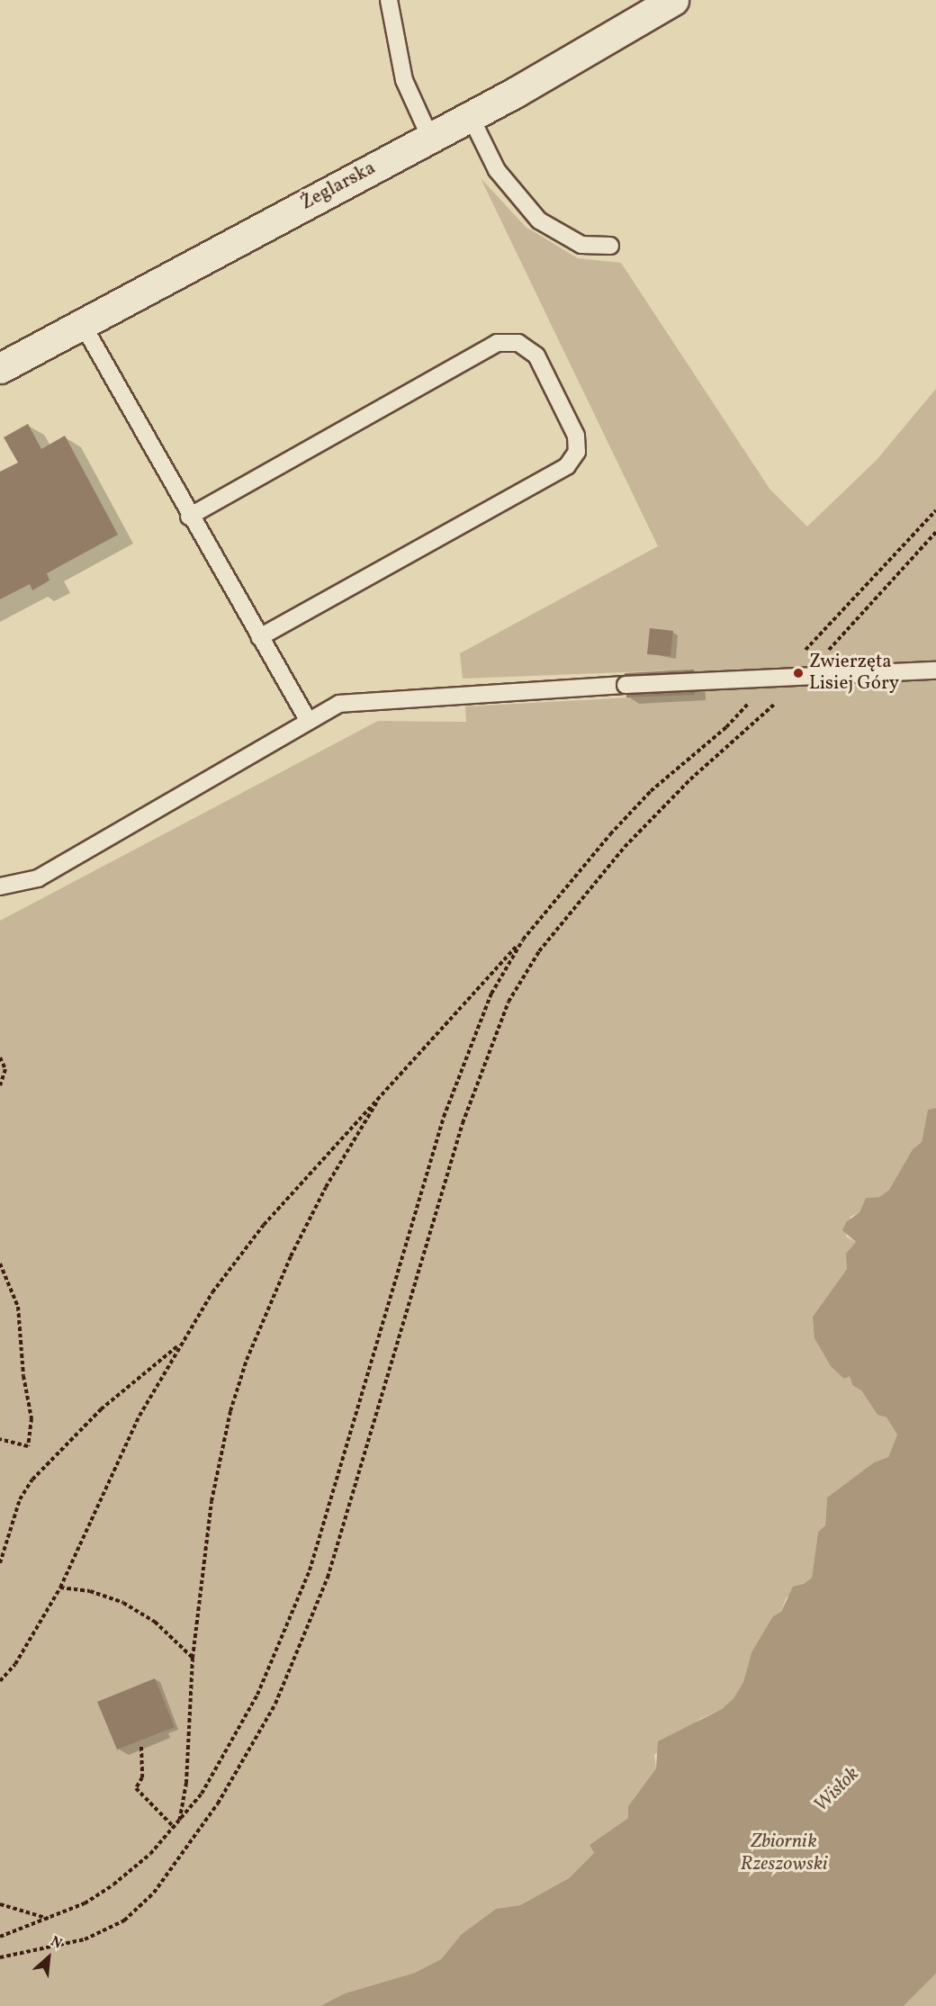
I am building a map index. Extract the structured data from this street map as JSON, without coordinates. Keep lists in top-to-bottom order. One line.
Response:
{"streets":{"street":["Żeglarska"]},"water":["Wisłok","Zbiornik Rzeszowski"],"places":["Zwierzęta Lisiej Góry"],"north":"top right"}
